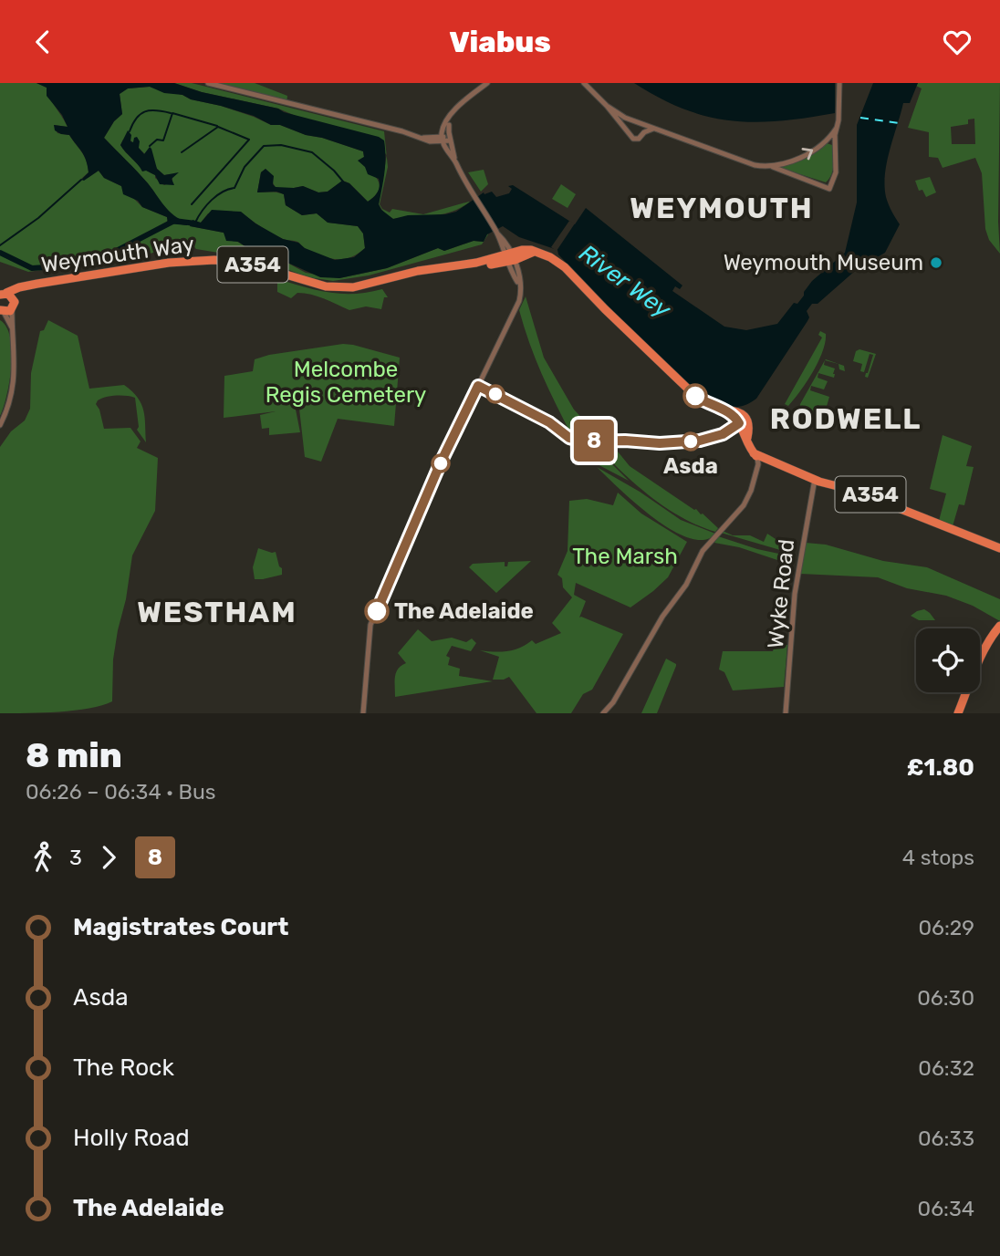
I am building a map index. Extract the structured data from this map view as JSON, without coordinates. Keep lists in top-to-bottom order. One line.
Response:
{"streets":{"highway":["Weymouth Way","A354"],"street":["Wyke Road"]},"crossings":[["Weymouth Way","A354"],["A354","Wyke Road"]],"districts":["WEYMOUTH","RODWELL","WESTHAM"],"water":["River Wey"],"parks":["Melcombe Regis Cemetery","The Marsh"],"places":["Weymouth Museum","Asda","The Adelaide"],"lines":["bus line 8"],"page":{"header":"Viabus","on_map":"8","heading":["8 min","06:26 – 06:34 · Bus","£1.80"],"legs":["3","8","4 stops"],"list":[{"name":"Magistrates Court","value":"06:29"},{"name":"Asda","value":"06:30"},{"name":"The Rock","value":"06:32"},{"name":"Holly Road","value":"06:33"},{"name":"The Adelaide","value":"06:34"}]}}
